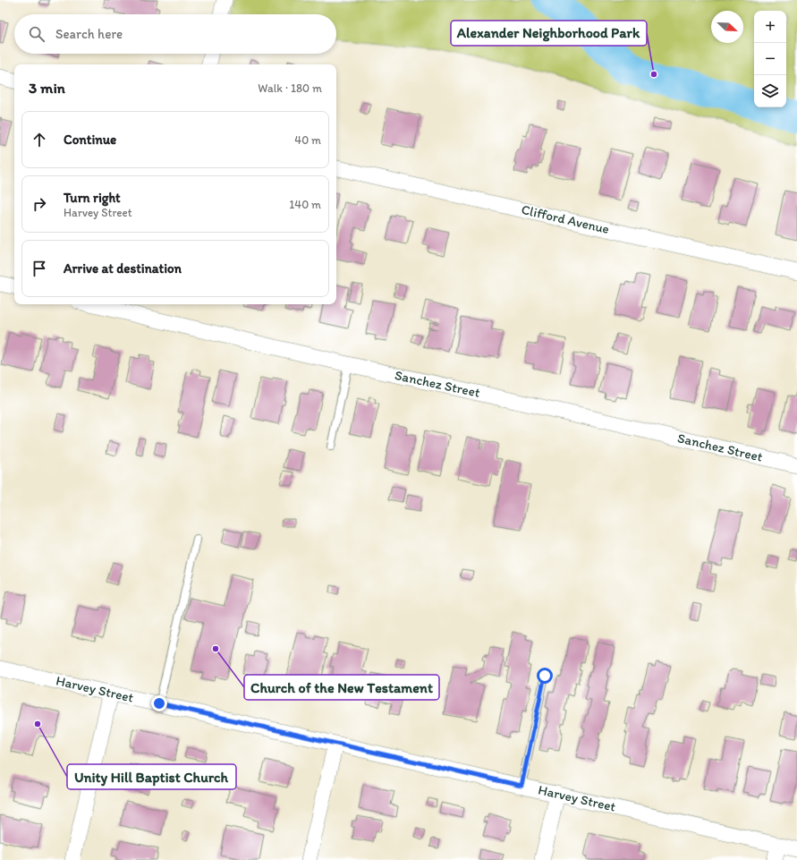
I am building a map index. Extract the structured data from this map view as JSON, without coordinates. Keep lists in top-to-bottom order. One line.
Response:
{"streets":{"street":["Clifford Avenue","Sanchez Street","Harvey Street"]},"places":["Alexander Neighborhood Park","Church of the New Testament","Unity Hill Baptist Church"],"north":"bottom right","page":{"map_buttons":["+","−"],"search":"Search here","heading":["3 min","Walk · 180 m"],"list":[["Continue","40 m"],["Turn right","Harvey Street","140 m"],"Arrive at destination"]}}
